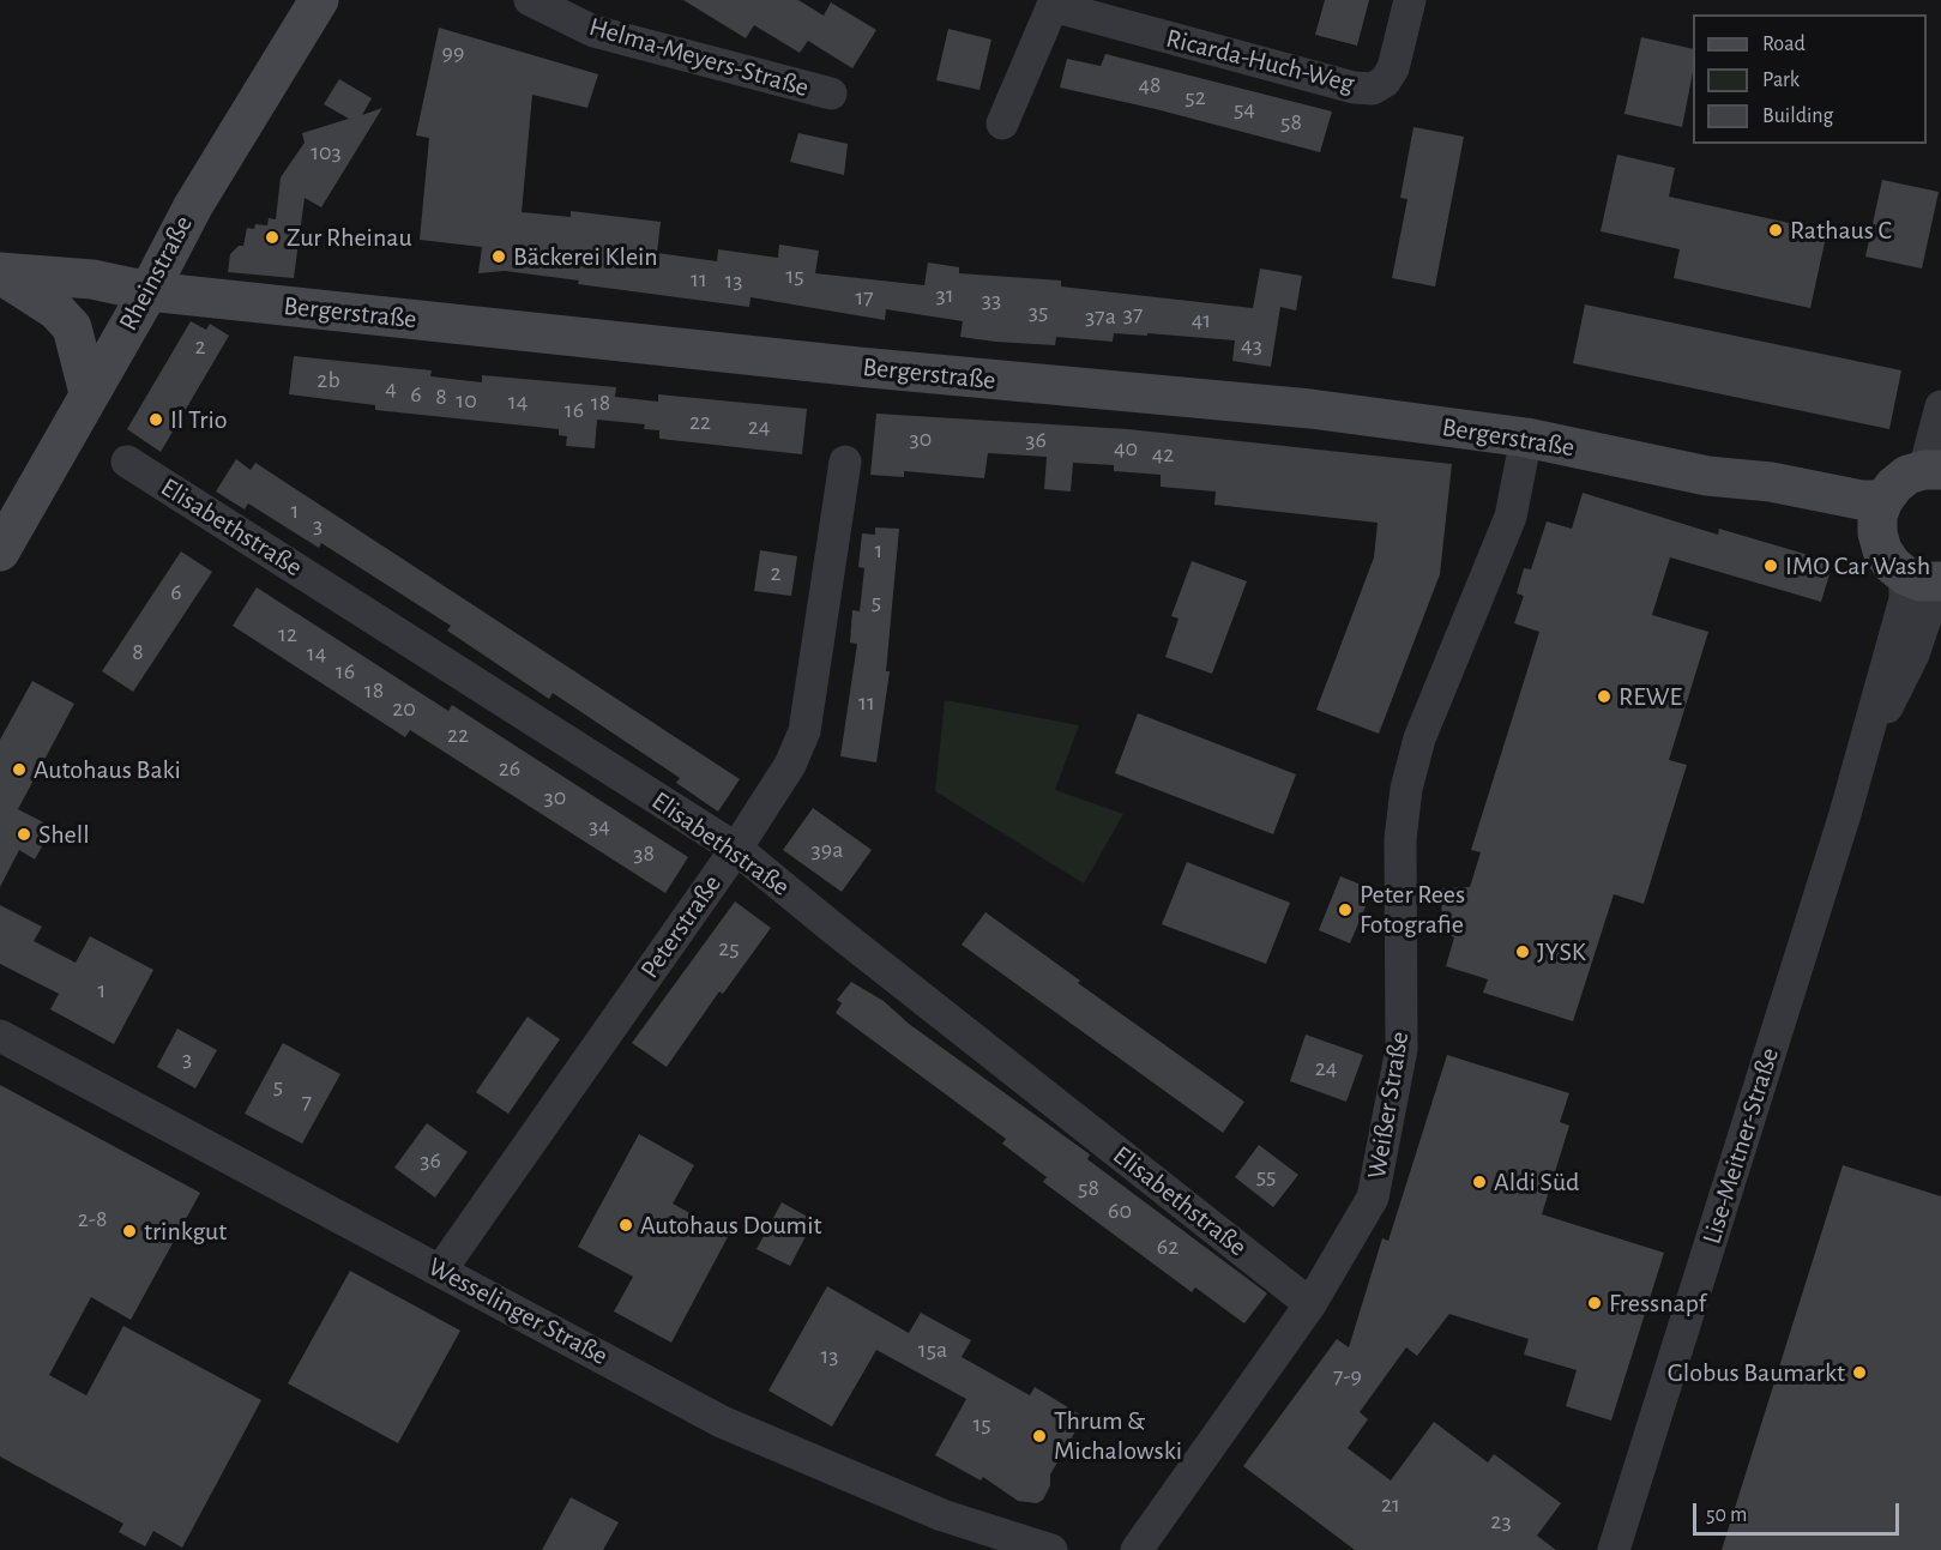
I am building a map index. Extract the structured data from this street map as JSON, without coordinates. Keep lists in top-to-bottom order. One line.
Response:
{"streets":{"street":["Helma-Meyers-Straße","Ricarda-Huch-Weg","Rheinstraße","Bergerstraße","Elisabethstraße","Peterstraße","Weißer Straße","Lise-Meitner-Straße","Wesselinger Straße"]},"crossings":[["Rheinstraße","Bergerstraße"],["Bergerstraße","Weißer Straße"],["Elisabethstraße","Peterstraße"],["Elisabethstraße","Weißer Straße"],["Peterstraße","Wesselinger Straße"]],"places":["Rathaus C","Zur Rheinau","Bäckerei Klein","Il Trio","IMO Car Wash","REWE","Autohaus Baki","Shell","Peter Rees Fotografie","JYSK","Aldi Süd","Autohaus Doumit","trinkgut","Fressnapf","Globus Baumarkt","Thrum & Michalowski"],"house_numbers":["99","48","52","54","58","103","15","11","13","31","17","33","35","37","37a","41","43","2","2b","4","6","8","10","14","18","16","22","24","30","36","40","42","1","3","1","2","6","5","12","8","14","16","18","11","20","22","26","30","34","39a","38","25","1","3","24","5","7","36","55","58","60","2-8","62","15a","13","7-9","15","21","23"],"legend":["Road","Park","Building"],"scale_bar":"50 m"}
